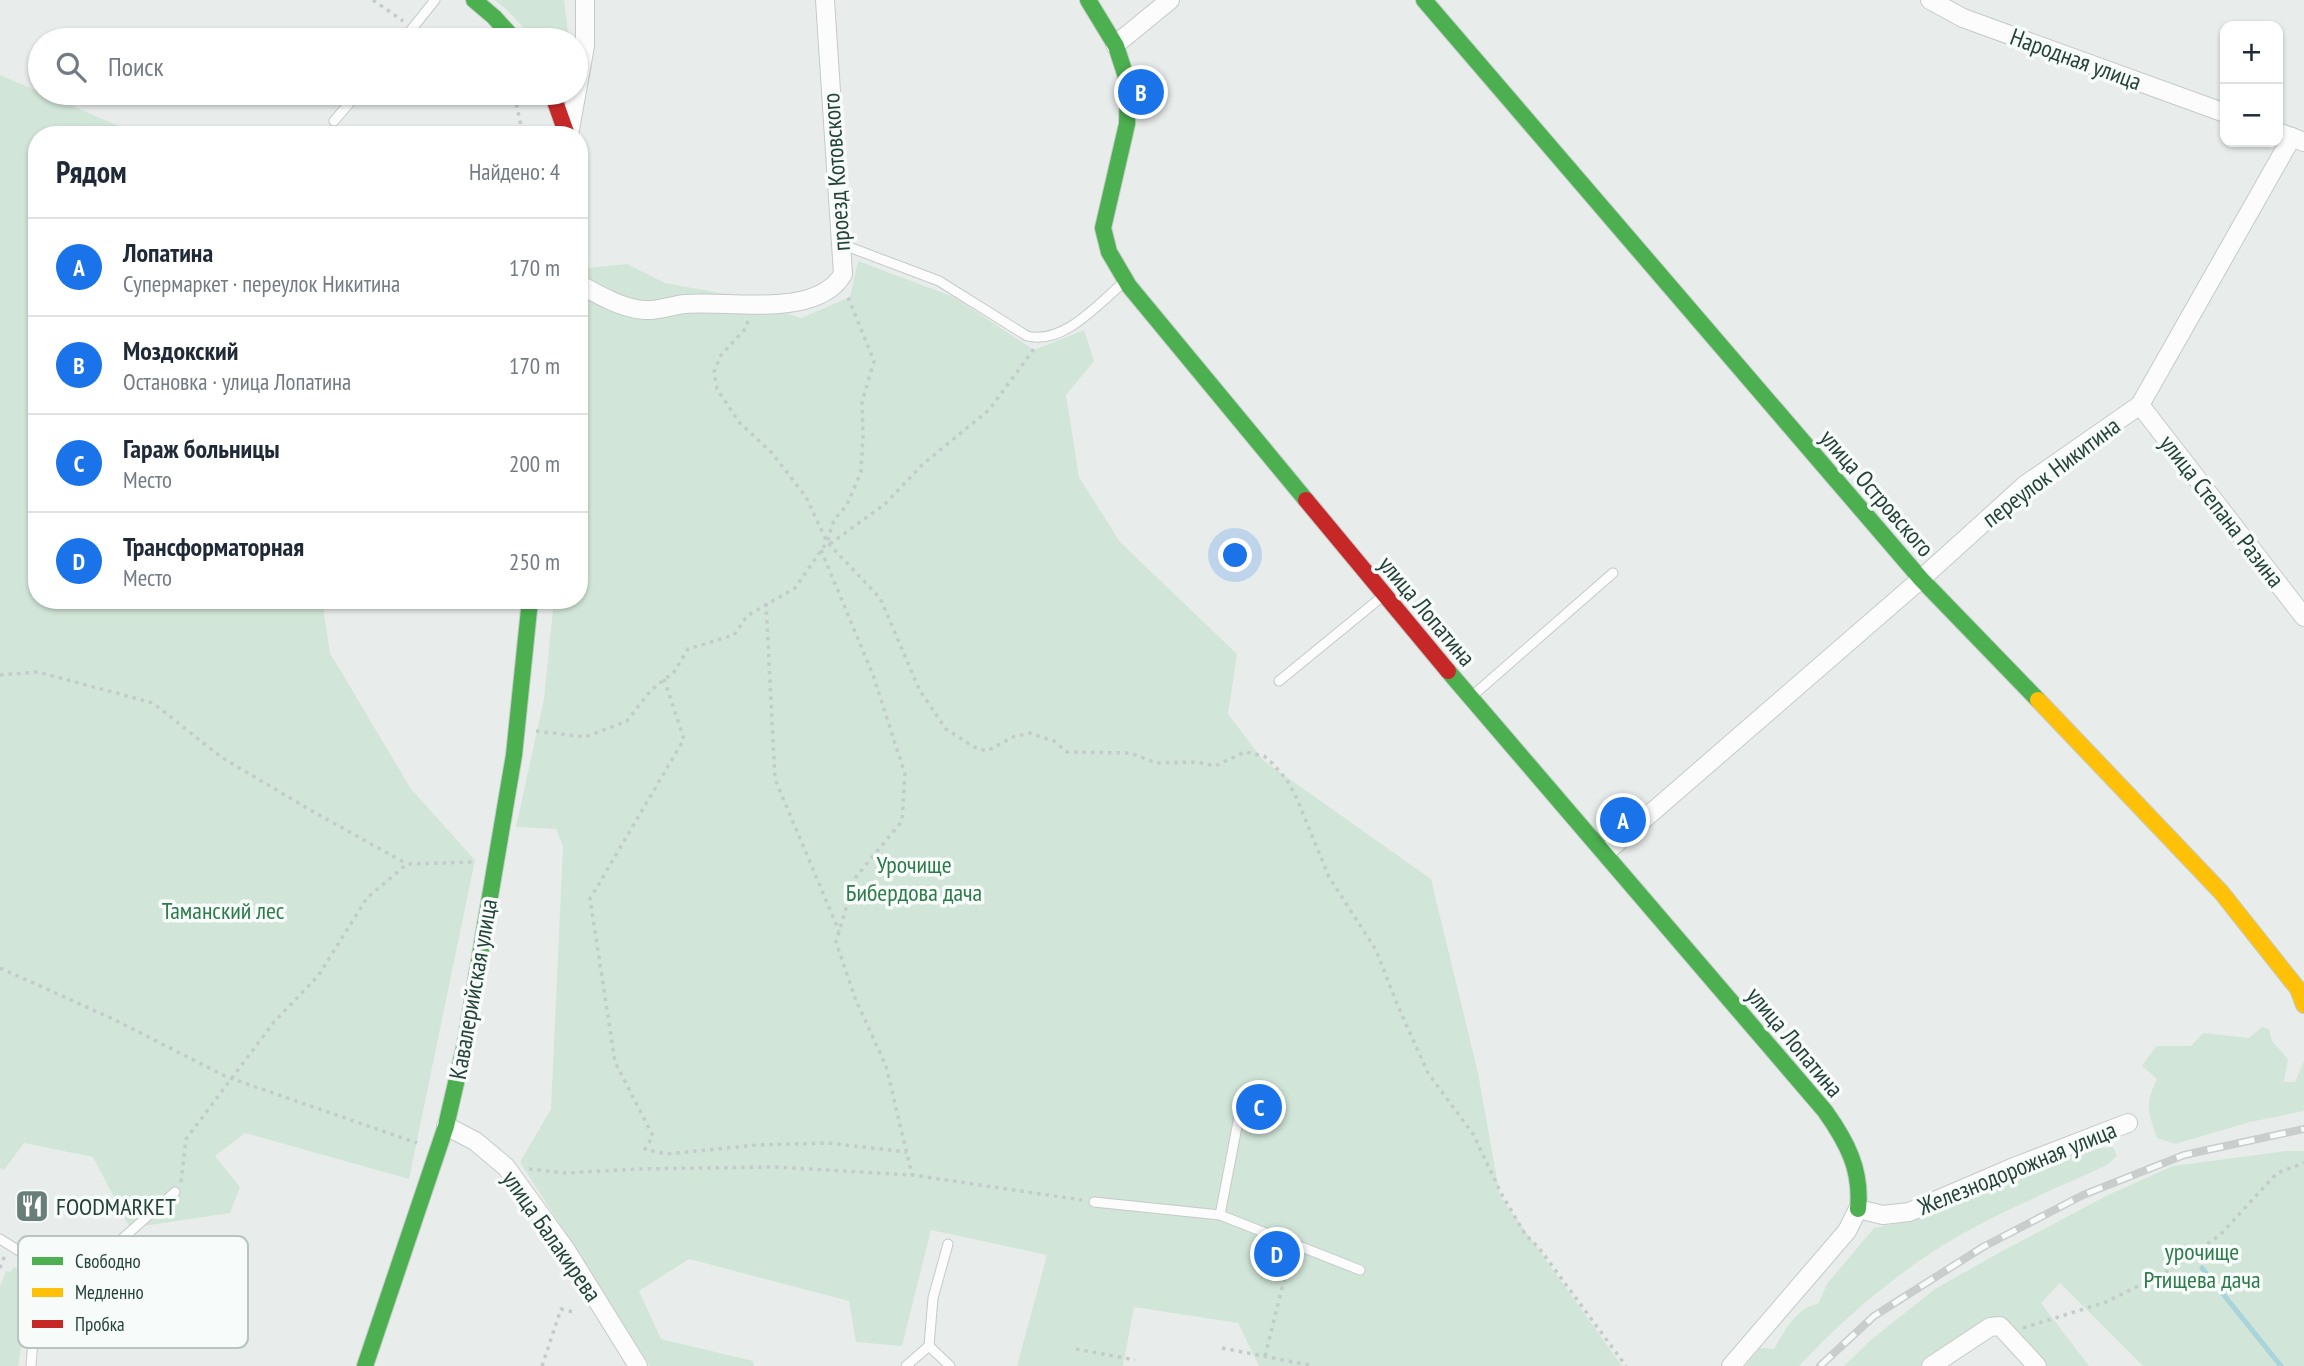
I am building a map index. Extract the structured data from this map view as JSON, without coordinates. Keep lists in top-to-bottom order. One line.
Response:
{"streets":{"street":["Народная улица","проезд Котовского","переулок Никитина","улица Островского","улица Степана Разина","улица Лопатина","Кавалерийская улица","Железнодорожная улица","улица Балакирева"]},"crossings":[["переулок Никитина","улица Островского"],["переулок Никитина","улица Степана Разина"],["переулок Никитина","улица Лопатина"],["улица Лопатина","Железнодорожная улица"],["Кавалерийская улица","улица Балакирева"]],"parks":["Урочище Бибердова дача","Таманский лес","урочище Ртищева дача"],"places":{"restaurant":["FOODMARKET"]},"legend":["Свободно","Медленно","Пробка"],"page":{"map_buttons":["+","−"],"search":"Поиск","pins":["B","A","C","D"],"heading":["Рядом","Найдено: 4"],"list":[{"mark":"A","name":"Лопатина","note":"Супермаркет · переулок Никитина","value":"170 m"},{"mark":"B","name":"Моздокский","note":"Остановка · улица Лопатина","value":"170 m"},{"mark":"C","name":"Гараж больницы","note":"Место","value":"200 m"},{"mark":"D","name":"Трансформаторная","note":"Место","value":"250 m"}]}}
